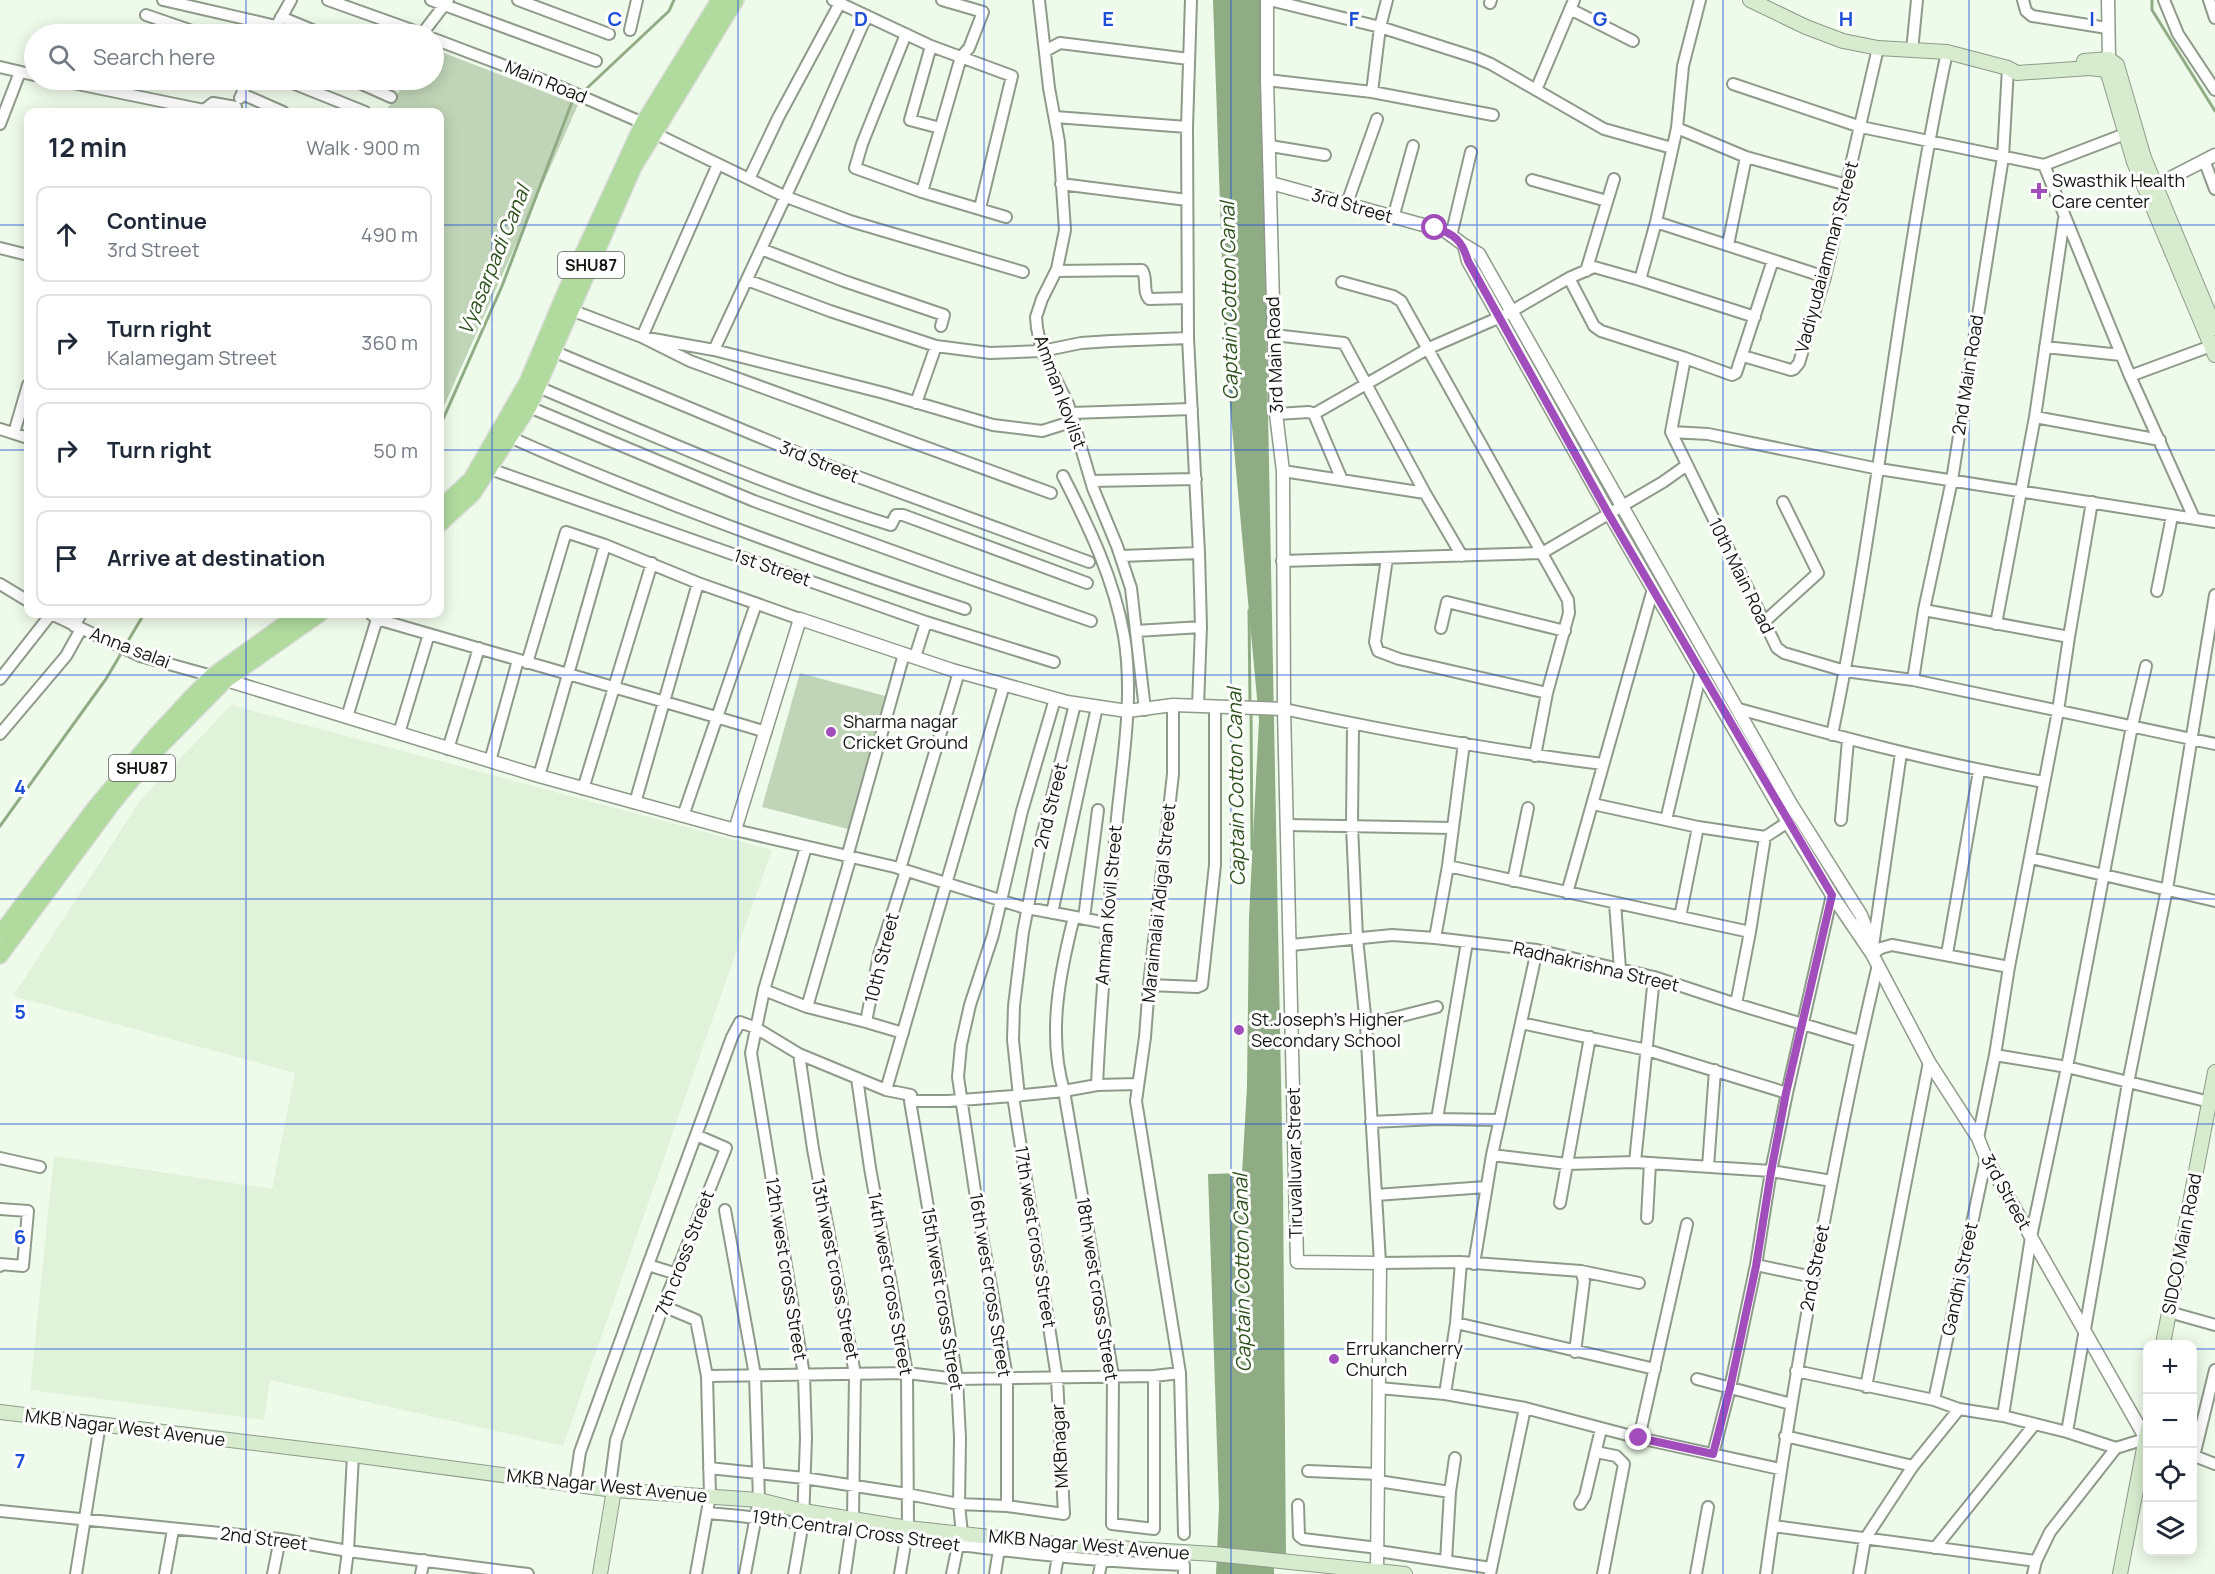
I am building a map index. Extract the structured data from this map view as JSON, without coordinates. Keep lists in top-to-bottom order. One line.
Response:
{"streets":{"main road":["SHU87","SIDCO Main Road","MKB Nagar West Avenue"],"street":["Main Road","3rd Street","Vadiyudaiamman Street","3rd Main Road","2nd Main Road","Amman kovilst","1st Street","10th Main Road","Anna salai","2nd Street","Maraimalai Adigal Street","Amman Kovil Street","10th Street","Radhakrishna Street","Tiruvalluvar Street","17th west cross Street","7th cross Street","12th west cross Street","13th west cross Street","Gandhi Street","14th west cross Street","16th west cross Street","18th west cross Street","15th west cross Street","MKBnagar","19th Central Cross Street"]},"crossings":[["Main Road","SHU87"],["3rd Street","SHU87"],["3rd Street","3rd Main Road"],["3rd Street","2nd Street"],["3rd Street","Gandhi Street"],["SHU87","1st Street"],["SHU87","Anna salai"],["3rd Main Road","Tiruvalluvar Street"],["2nd Main Road","10th Main Road"],["2nd Street","Radhakrishna Street"],["2nd Street","17th west cross Street"],["10th Street","12th west cross Street"],["Radhakrishna Street","Tiruvalluvar Street"],["17th west cross Street","MKBnagar"],["7th cross Street","MKB Nagar West Avenue"],["12th west cross Street","MKB Nagar West Avenue"],["12th west cross Street","19th Central Cross Street"],["13th west cross Street","MKB Nagar West Avenue"],["14th west cross Street","MKB Nagar West Avenue"],["16th west cross Street","MKBnagar"],["15th west cross Street","MKB Nagar West Avenue"],["MKB Nagar West Avenue","19th Central Cross Street"]],"water":["Vyasarpadi Canal","Captain Cotton Canal"],"places":{"health":["Swasthik Health Care center"],"other":["Sharma nagar Cricket Ground","St.Joseph's Higher Secondary School","Errukancherry Church"]},"page":{"search":"Search here","heading":["12 min","Walk · 900 m"],"list":[["Continue","3rd Street","490 m"],["Turn right","Kalamegam Street","360 m"],["Turn right","50 m"],"Arrive at destination"],"map_buttons":["+","−"]},"grid":{"columns":["C","D","E","F","G","H","I"],"rows":["4","5","6","7"]}}
